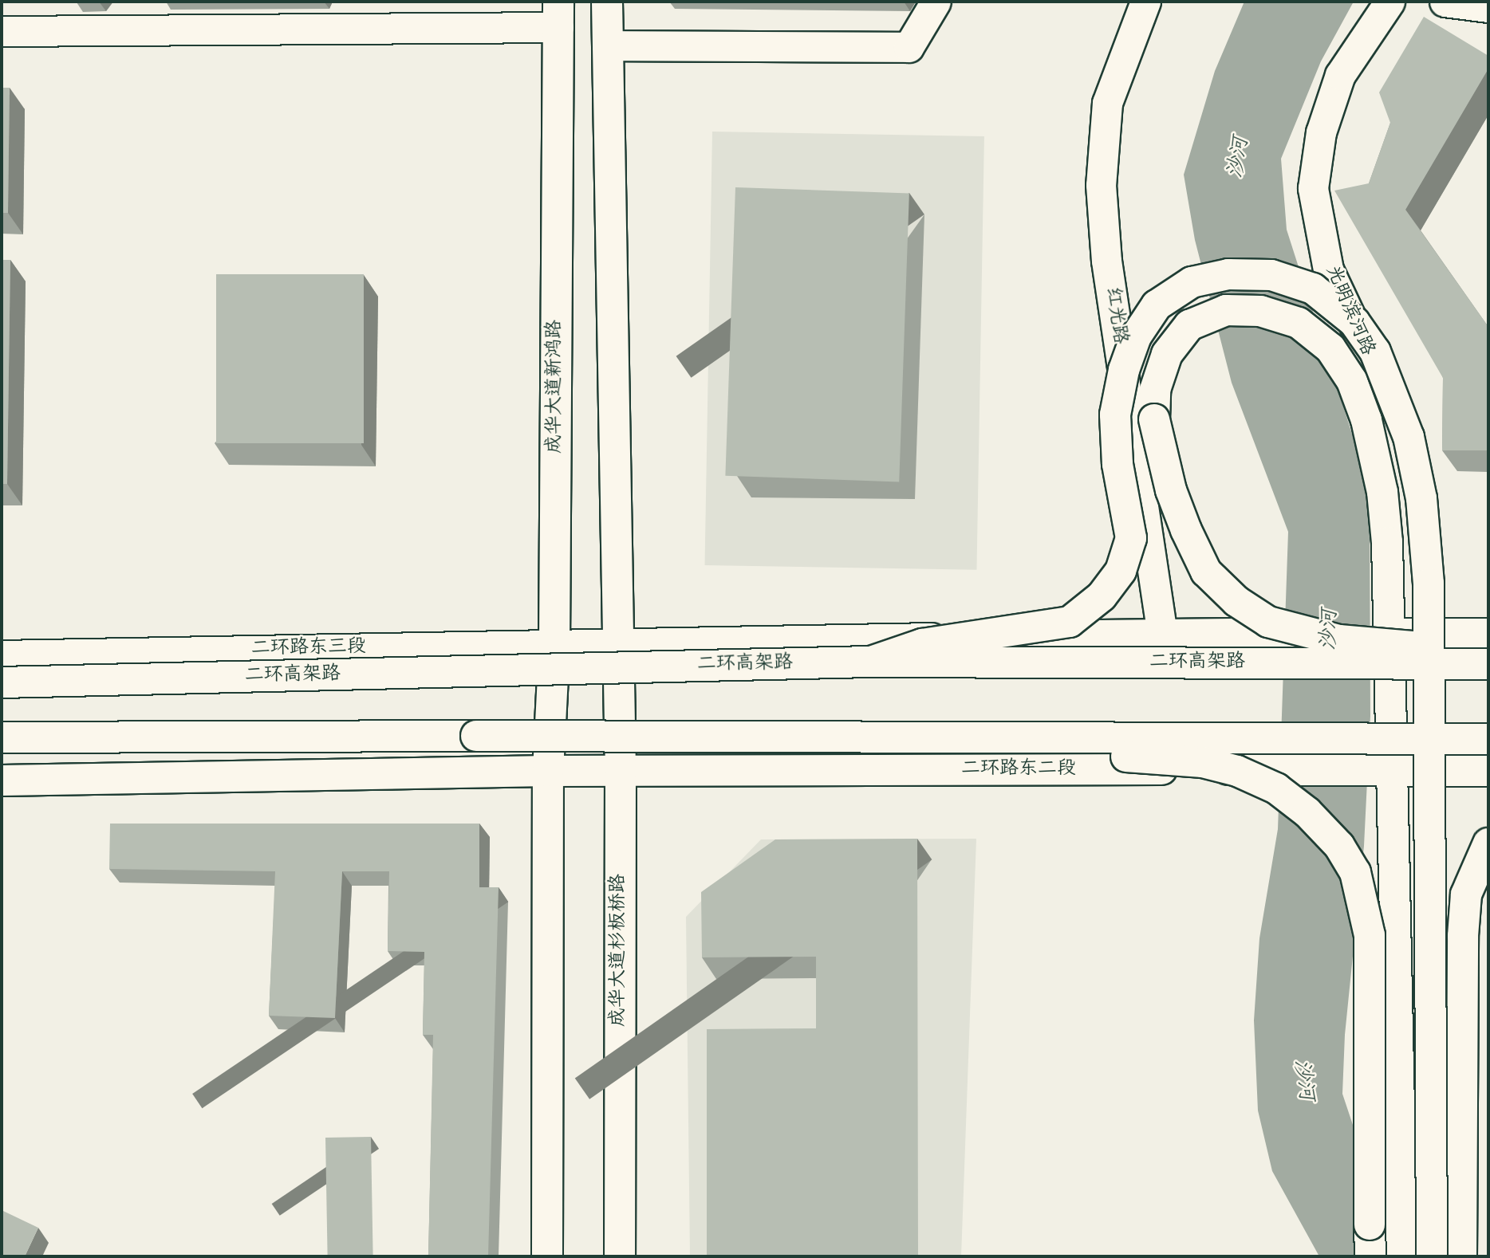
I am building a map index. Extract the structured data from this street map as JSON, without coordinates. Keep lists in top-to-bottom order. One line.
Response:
{"streets":{"main road":["成华大道新鸿路","二环路东三段","二环高架路","二环路东二段","成华大道杉板桥路"],"street":["光明滨河路","红光路"]},"crossings":[["成华大道新鸿路","二环路东三段"],["成华大道新鸿路","二环路东二段"],["二环路东三段","成华大道杉板桥路"],["二环路东二段","成华大道杉板桥路"]],"water":["沙河"]}
